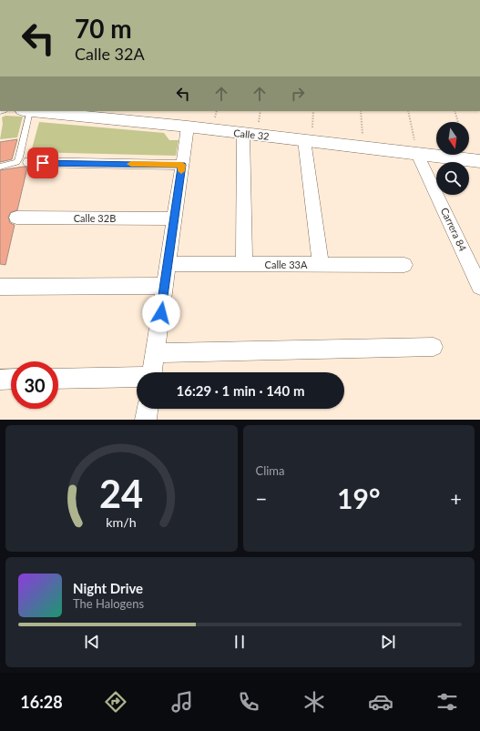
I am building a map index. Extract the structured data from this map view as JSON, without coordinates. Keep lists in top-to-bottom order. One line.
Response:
{"streets":{"main road":["Calle 32"],"street":["Calle 32B","Carrera 84","Calle 33A"]},"crossings":[["Calle 32","Carrera 84"]],"north":"bottom","page":{"turn":["70 m","Calle 32A"],"limit":"30","trip":"16:29 · 1 min · 140 m","tile":"Clima","heat":["−","19°","+"],"song":["Night Drive","The Halogens"],"tabs":"16:28","gauge":["24","km/h"]}}
